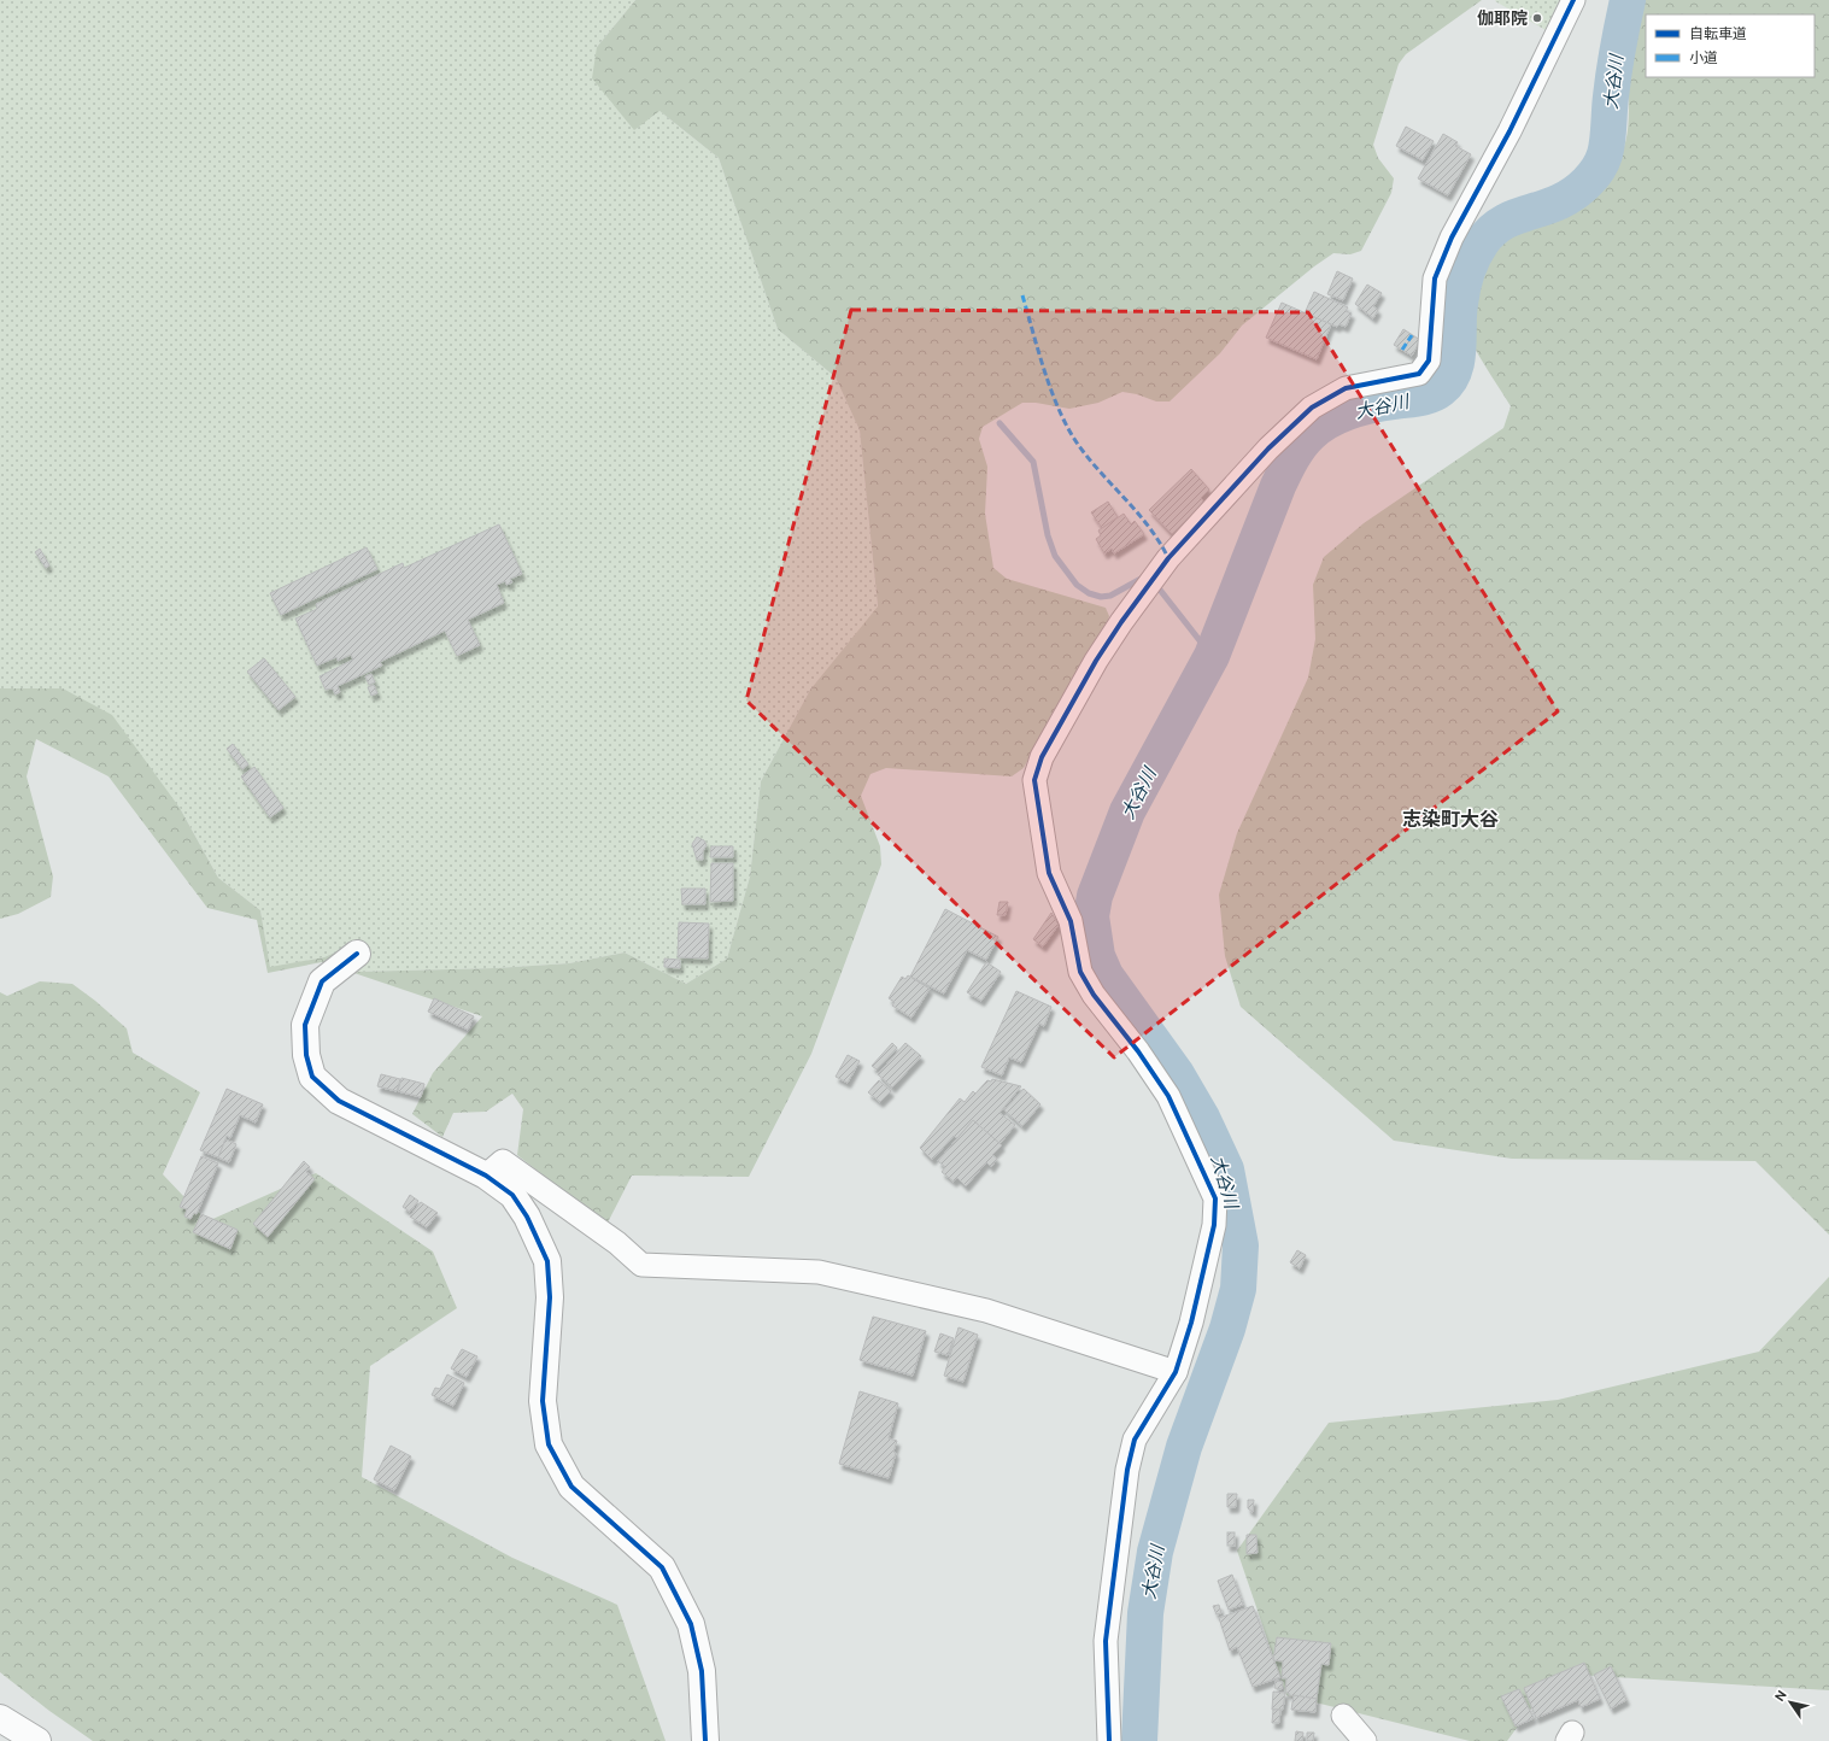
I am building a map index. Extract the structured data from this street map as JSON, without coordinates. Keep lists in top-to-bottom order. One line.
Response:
{"districts":["志染町大谷"],"water":["大谷川"],"places":["伽耶院"],"legend":["自転車道","小道"],"north":"top left"}
